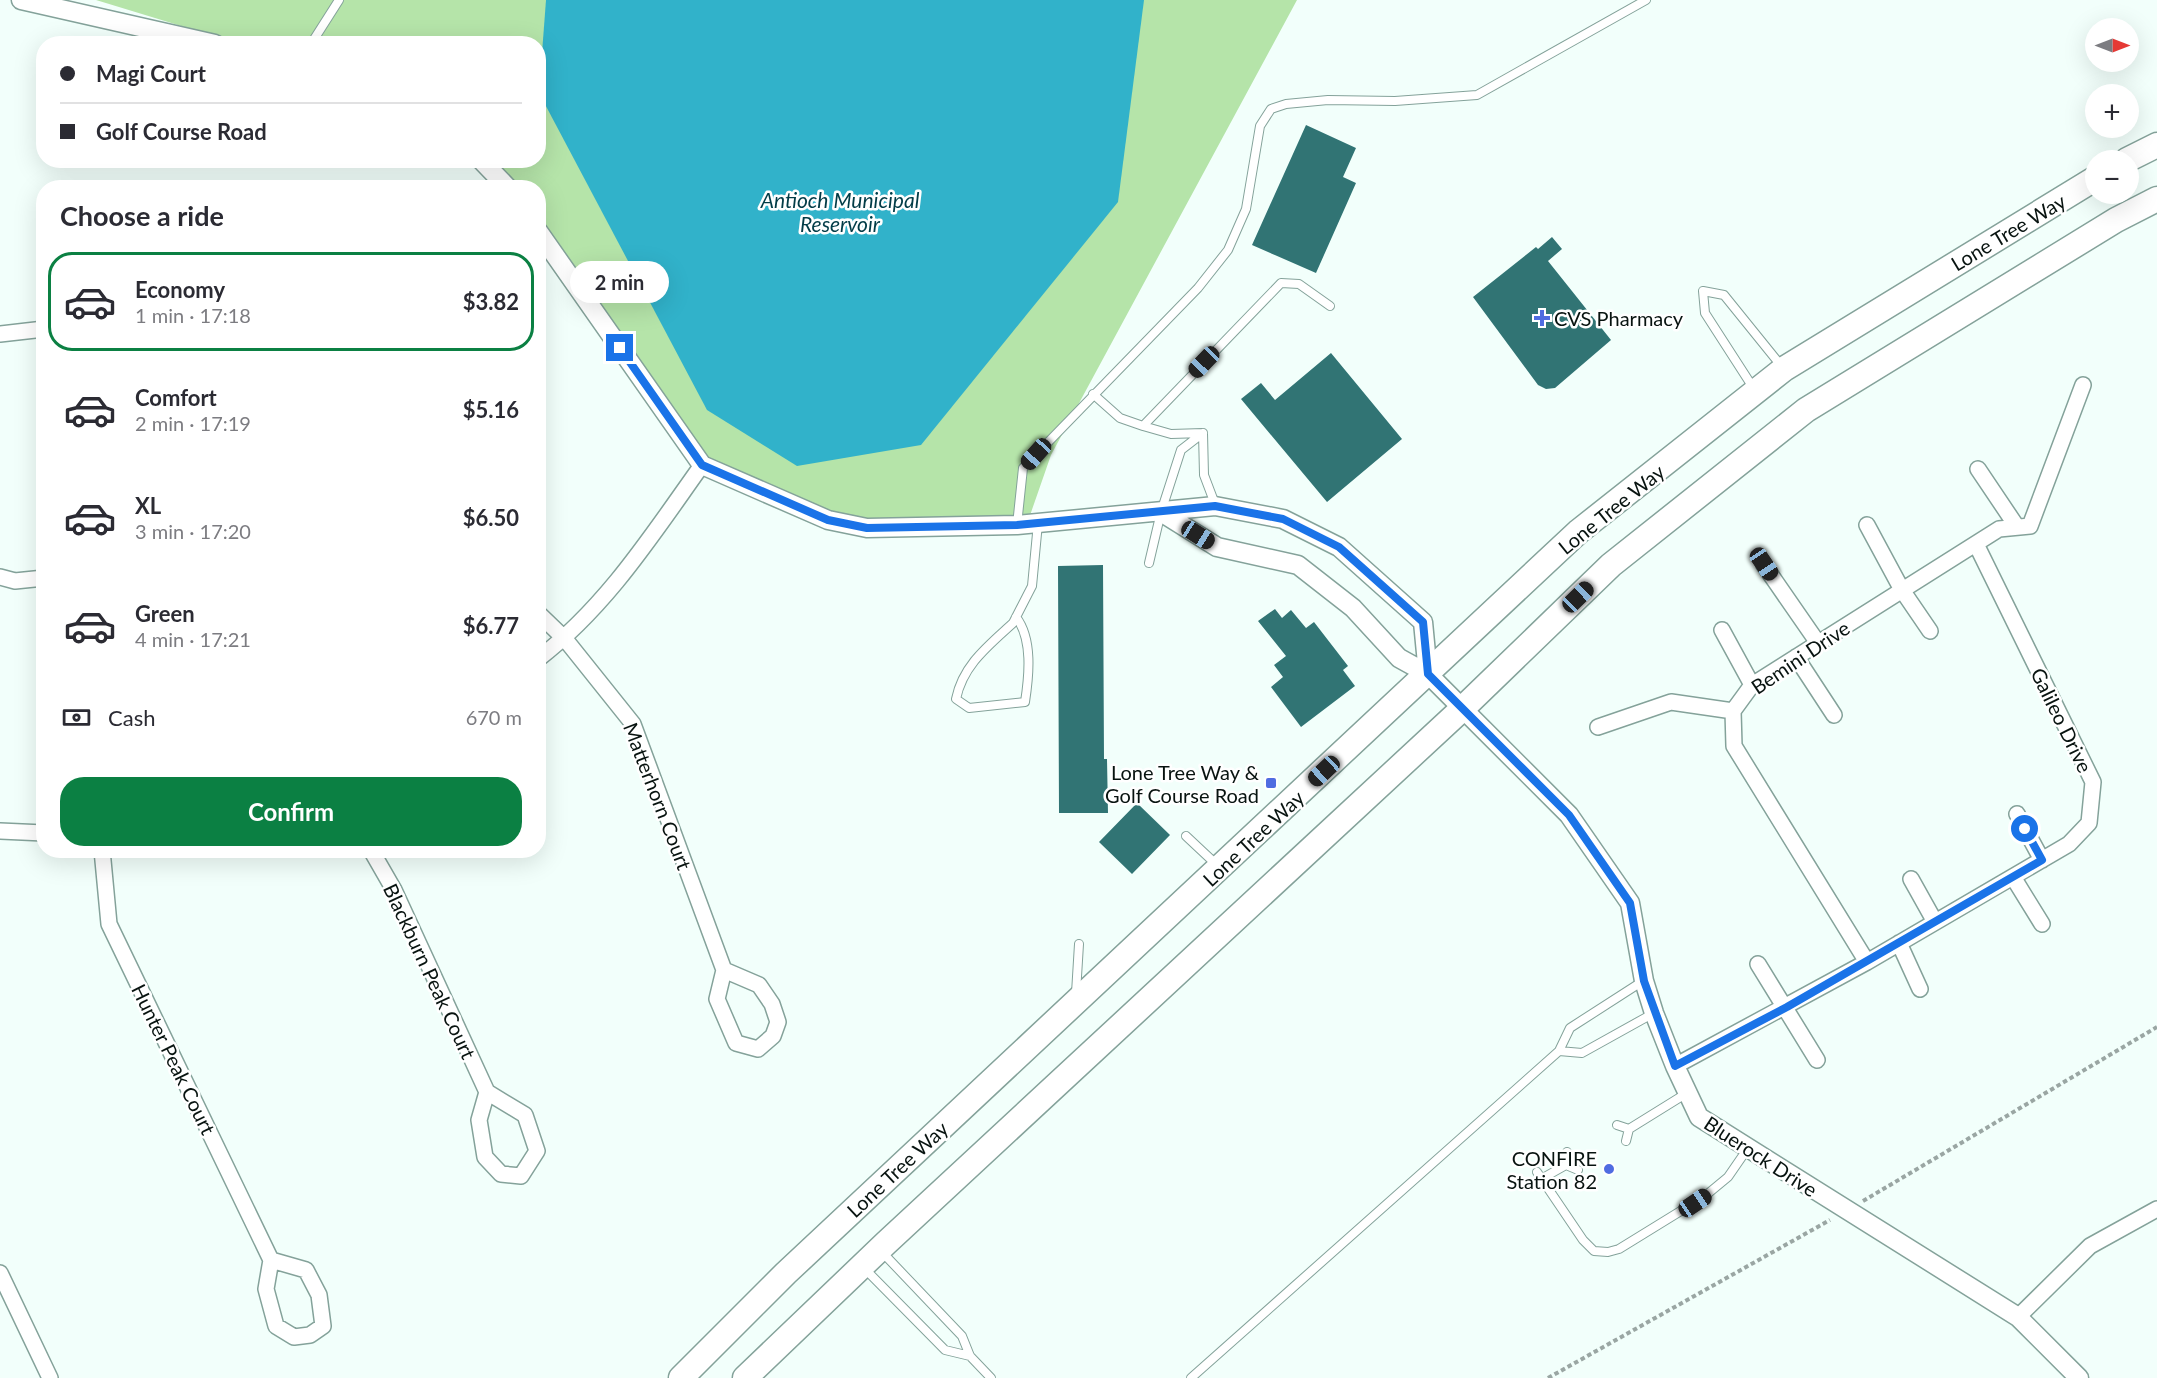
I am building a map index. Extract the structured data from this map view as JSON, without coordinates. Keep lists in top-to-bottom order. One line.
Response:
{"streets":{"main road":["Lone Tree Way"],"street":["Bemini Drive","Galileo Drive","Matterhorn Court","Blackburn Peak Court","Hunter Peak Court","Bluerock Drive"]},"crossings":[["Lone Tree Way","Bluerock Drive"],["Bemini Drive","Galileo Drive"],["Galileo Drive","Bluerock Drive"]],"water":["Antioch Municipal Reservoir"],"places":{"health":["CVS Pharmacy"],"transit":["Lone Tree Way & Golf Course Road"],"other":["CONFIRE Station 82"]},"north":"right","page":{"map_buttons":["+","−"],"banner":["Magi Court","Golf Course Road"],"heading":"Choose a ride","list":[{"name":"Economy","note":"1 min · 17:18","value":"$3.82"},{"name":"Comfort","note":"2 min · 17:19","value":"$5.16"},{"name":"XL","note":"3 min · 17:20","value":"$6.50"},{"name":"Green","note":"4 min · 17:21","value":"$6.77"}],"bubble":"2 min","pay":["Cash","670 m"],"buttons":"Confirm"}}
